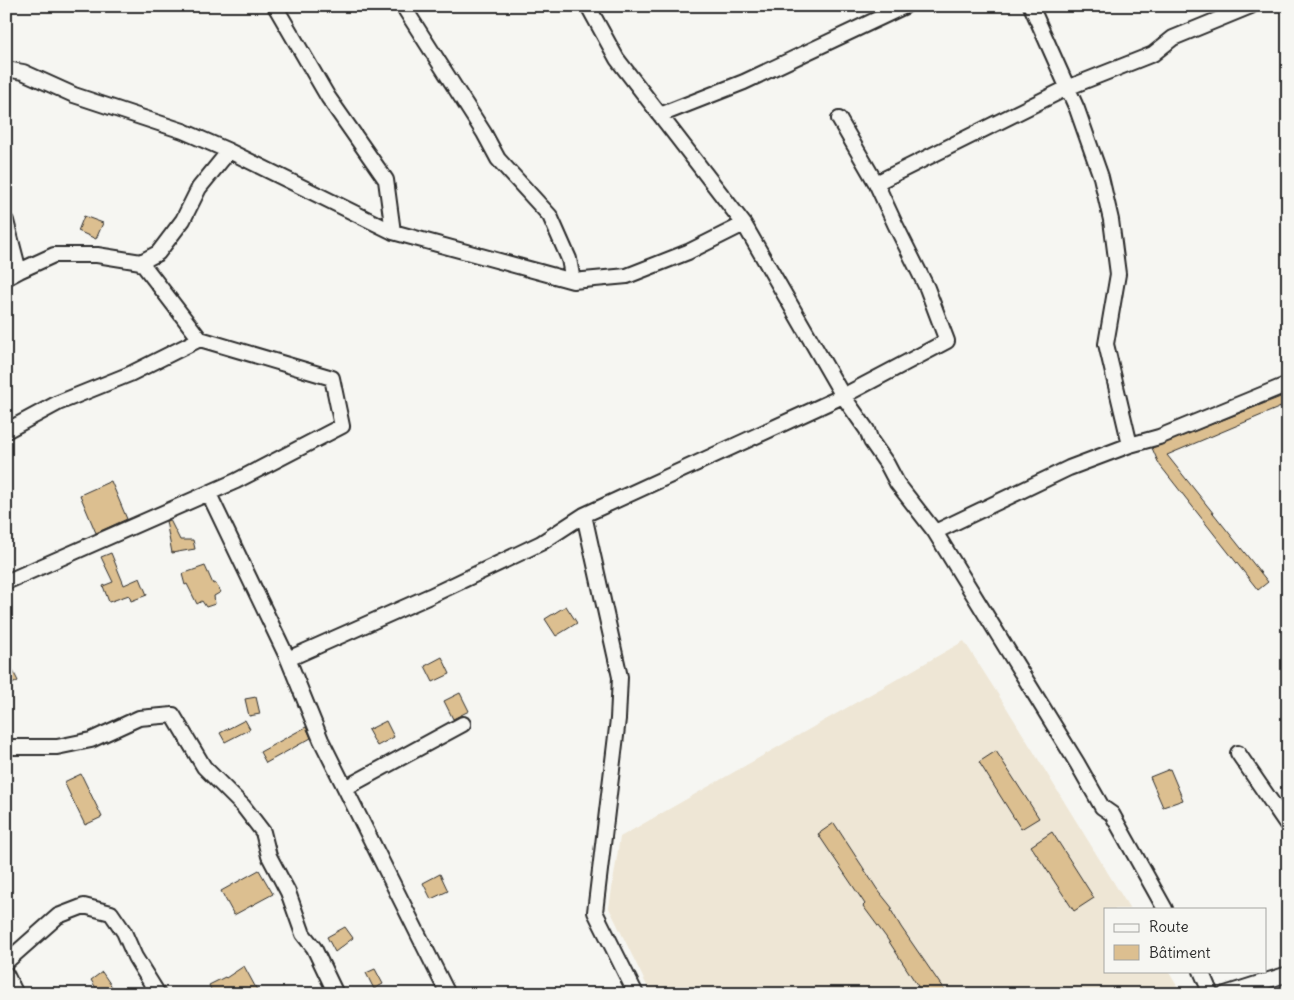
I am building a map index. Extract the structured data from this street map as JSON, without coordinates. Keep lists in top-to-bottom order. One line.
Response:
{"legend":["Route","Bâtiment"]}
